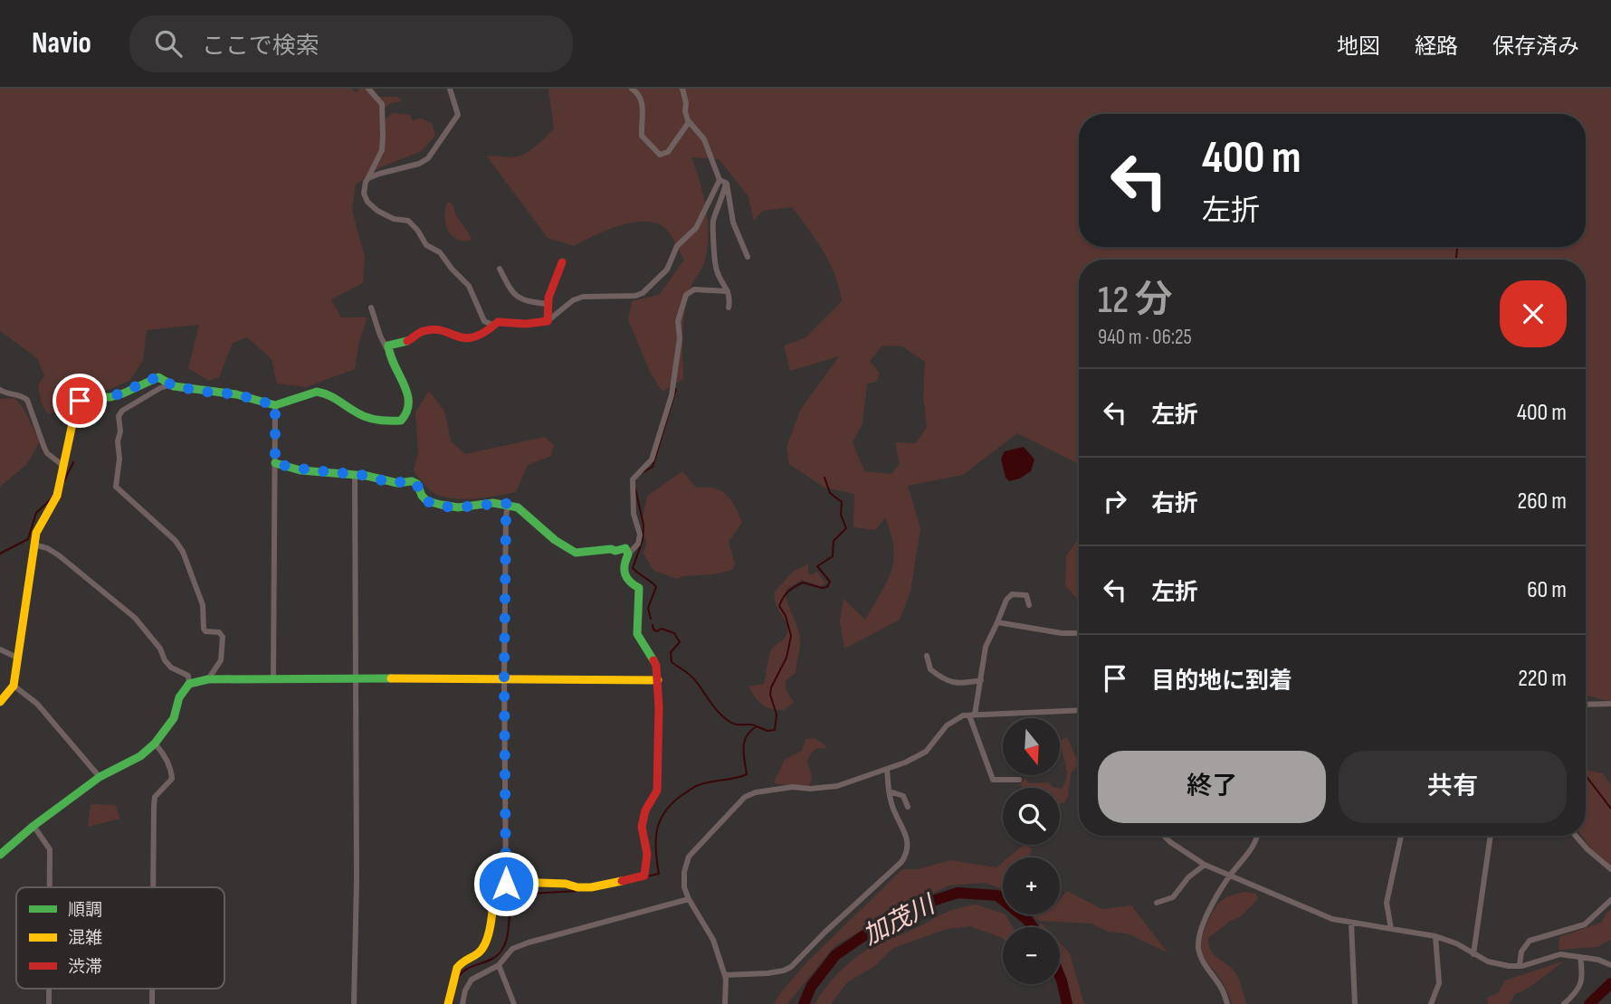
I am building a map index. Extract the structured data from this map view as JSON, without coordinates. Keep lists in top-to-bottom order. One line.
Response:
{"water":["加茂川"],"legend":["順調","混雑","渋滞"],"north":"bottom","page":{"header":"Navio","search":"ここで検索","nav":["地図","経路","保存済み"],"turn":["400 m","左折"],"heading":["12 分","940 m · 06:25"],"list":[{"name":"左折","value":"400 m"},{"name":"右折","value":"260 m"},{"name":"左折","value":"60 m"},{"name":"目的地に到着","value":"220 m"}],"map_buttons":["+","−"],"buttons":["終了","共有"]}}
